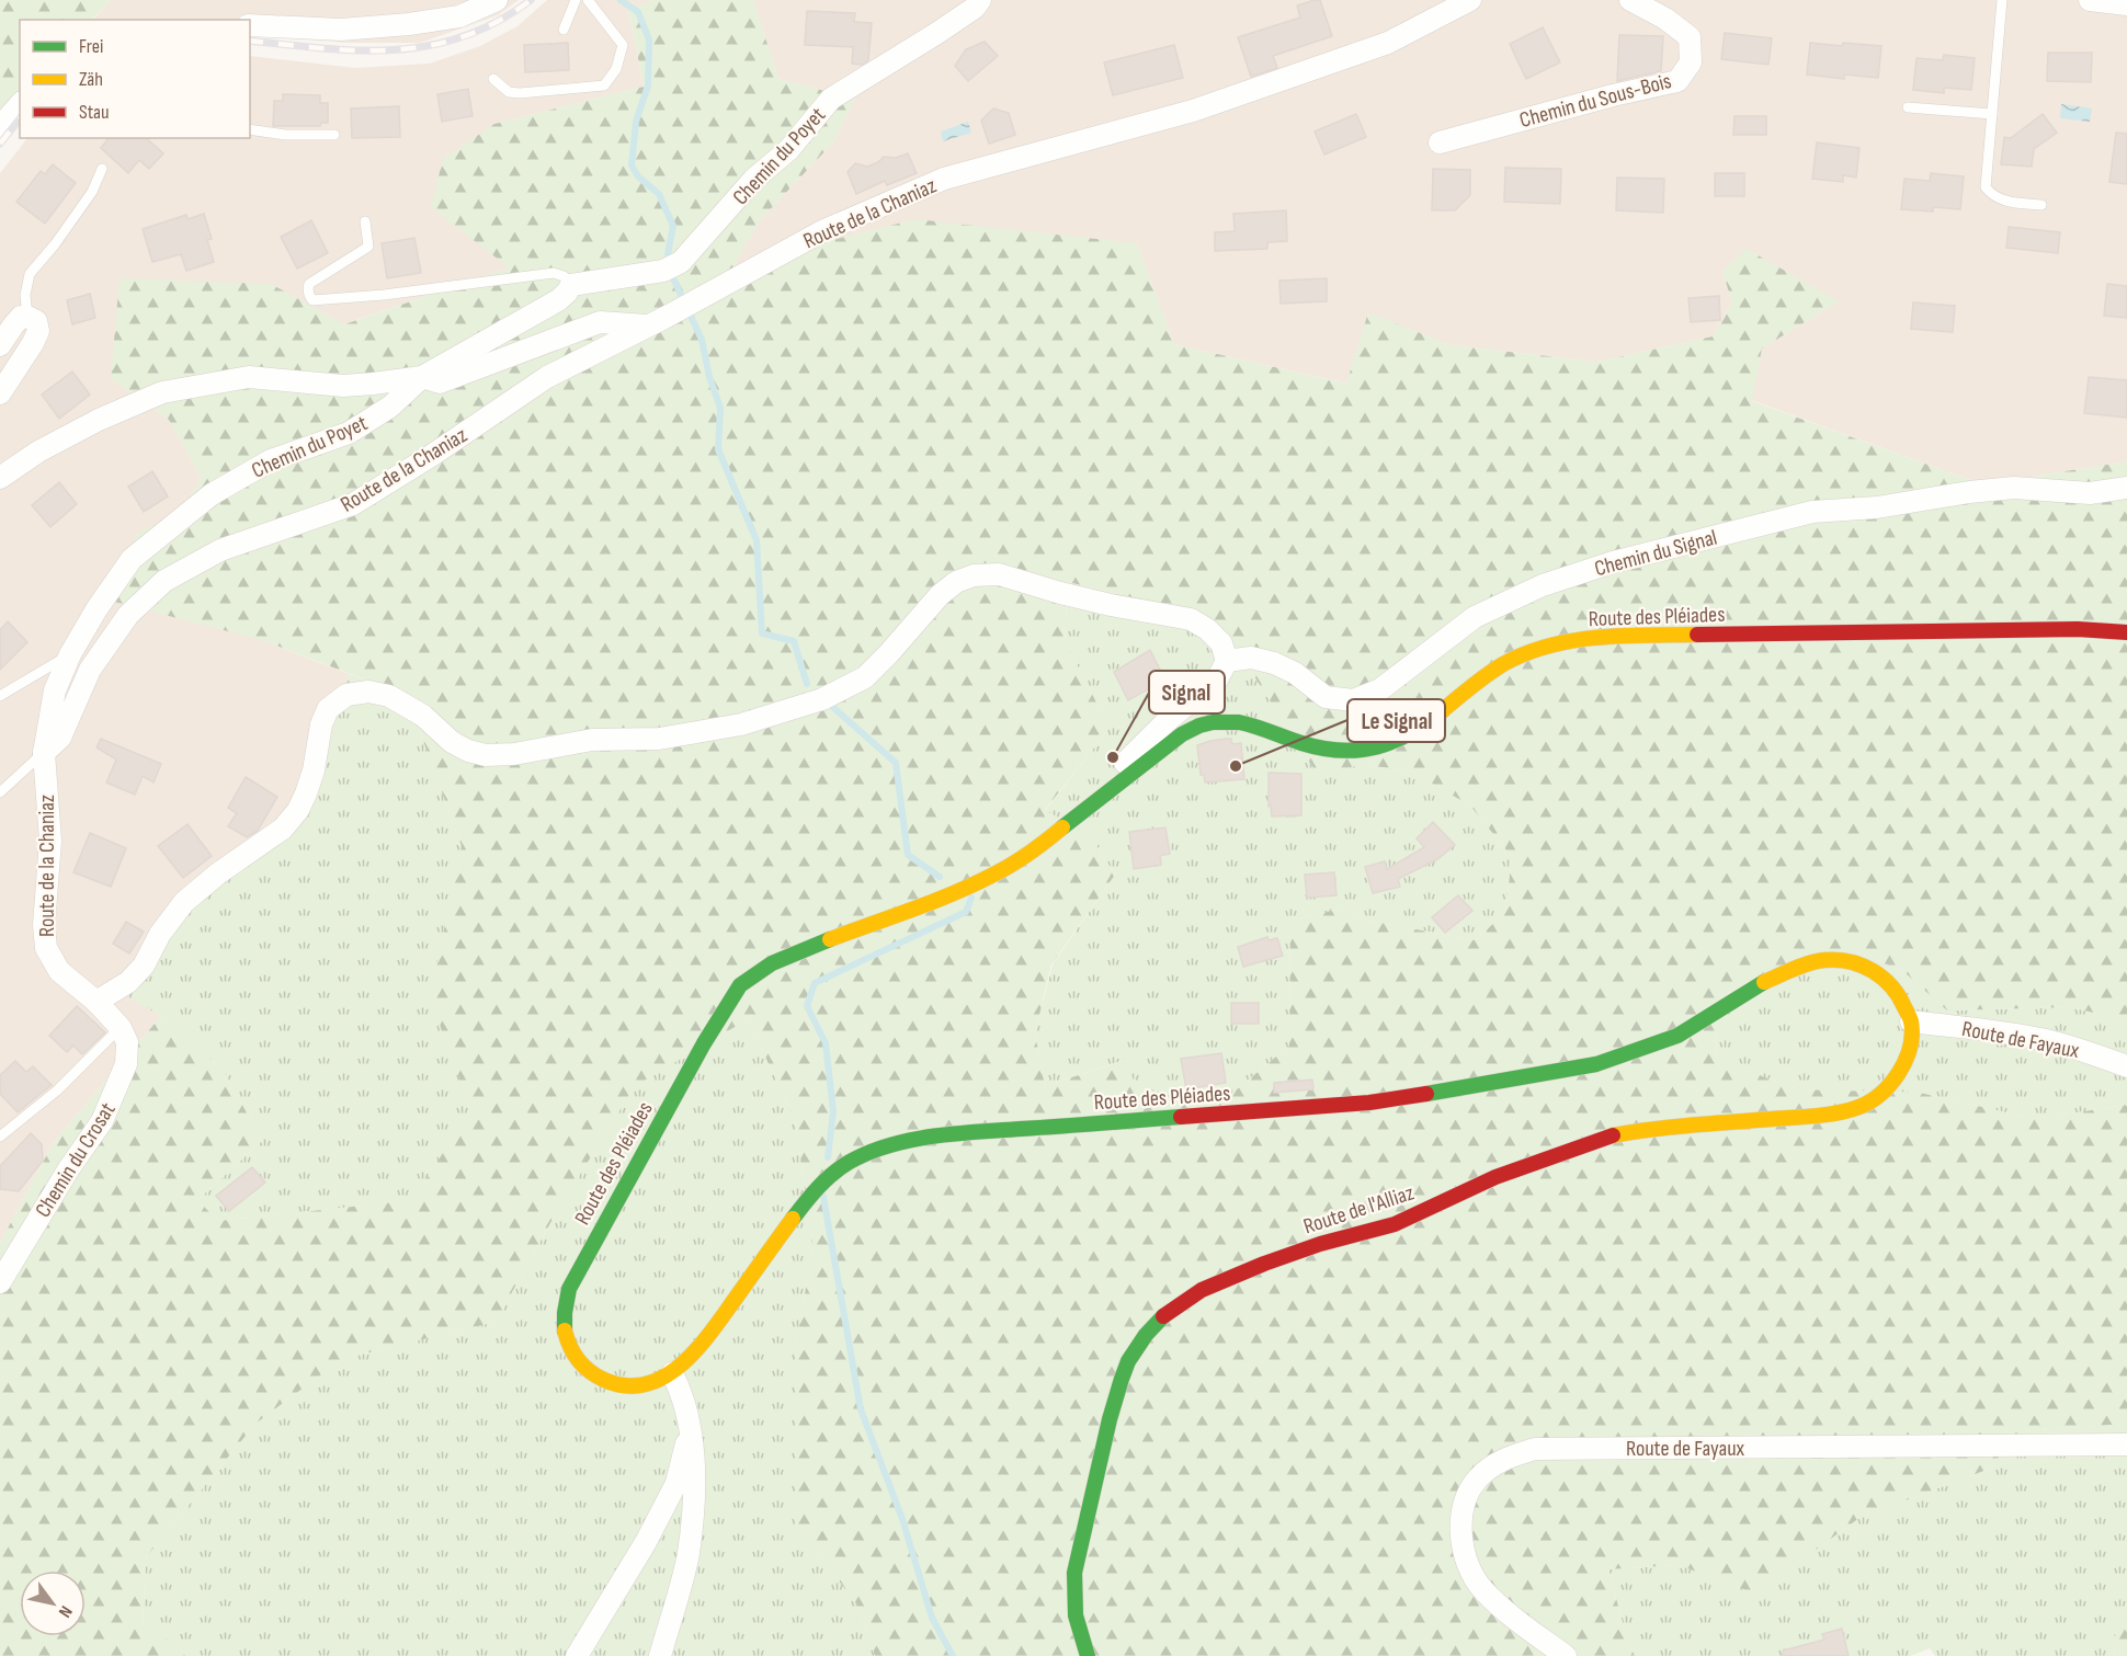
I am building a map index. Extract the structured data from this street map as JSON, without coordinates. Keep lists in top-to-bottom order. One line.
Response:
{"streets":{"street":["Chemin du Sous-Bois","Chemin du Poyet","Route de la Chaniaz","Chemin du Signal","Route des Pléiades","Route de Fayaux","Chemin du Crosat","Route de l'Alliaz"]},"crossings":[["Chemin du Poyet","Route de la Chaniaz"],["Route des Pléiades","Route de Fayaux"],["Route des Pléiades","Route de l'Alliaz"],["Route de Fayaux","Route de l'Alliaz"]],"places":["Signal","Le Signal"],"legend":["Frei","Zäh","Stau"],"north":"bottom right"}
